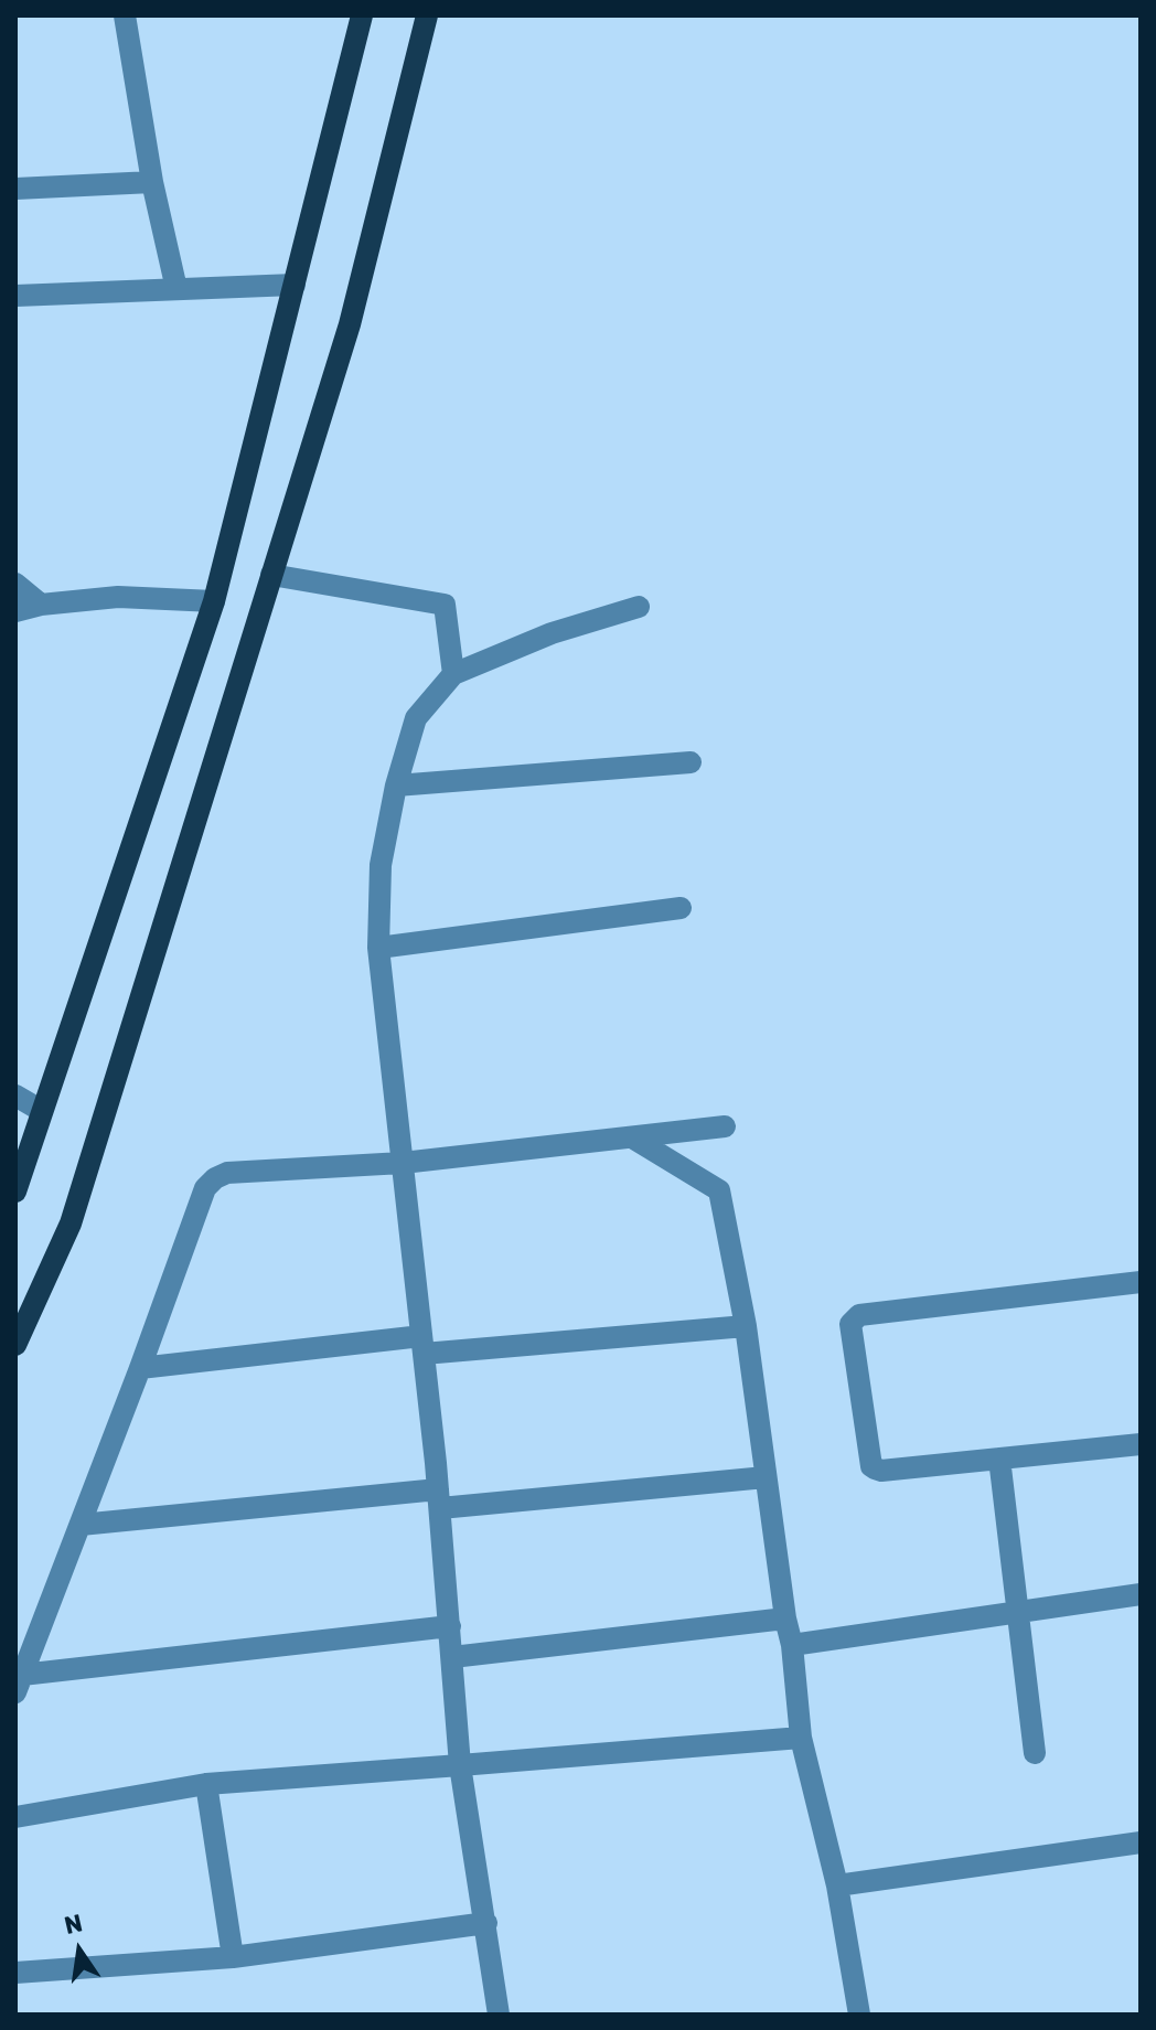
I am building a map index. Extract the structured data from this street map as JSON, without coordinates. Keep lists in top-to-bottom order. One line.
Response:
{"north":"top"}
